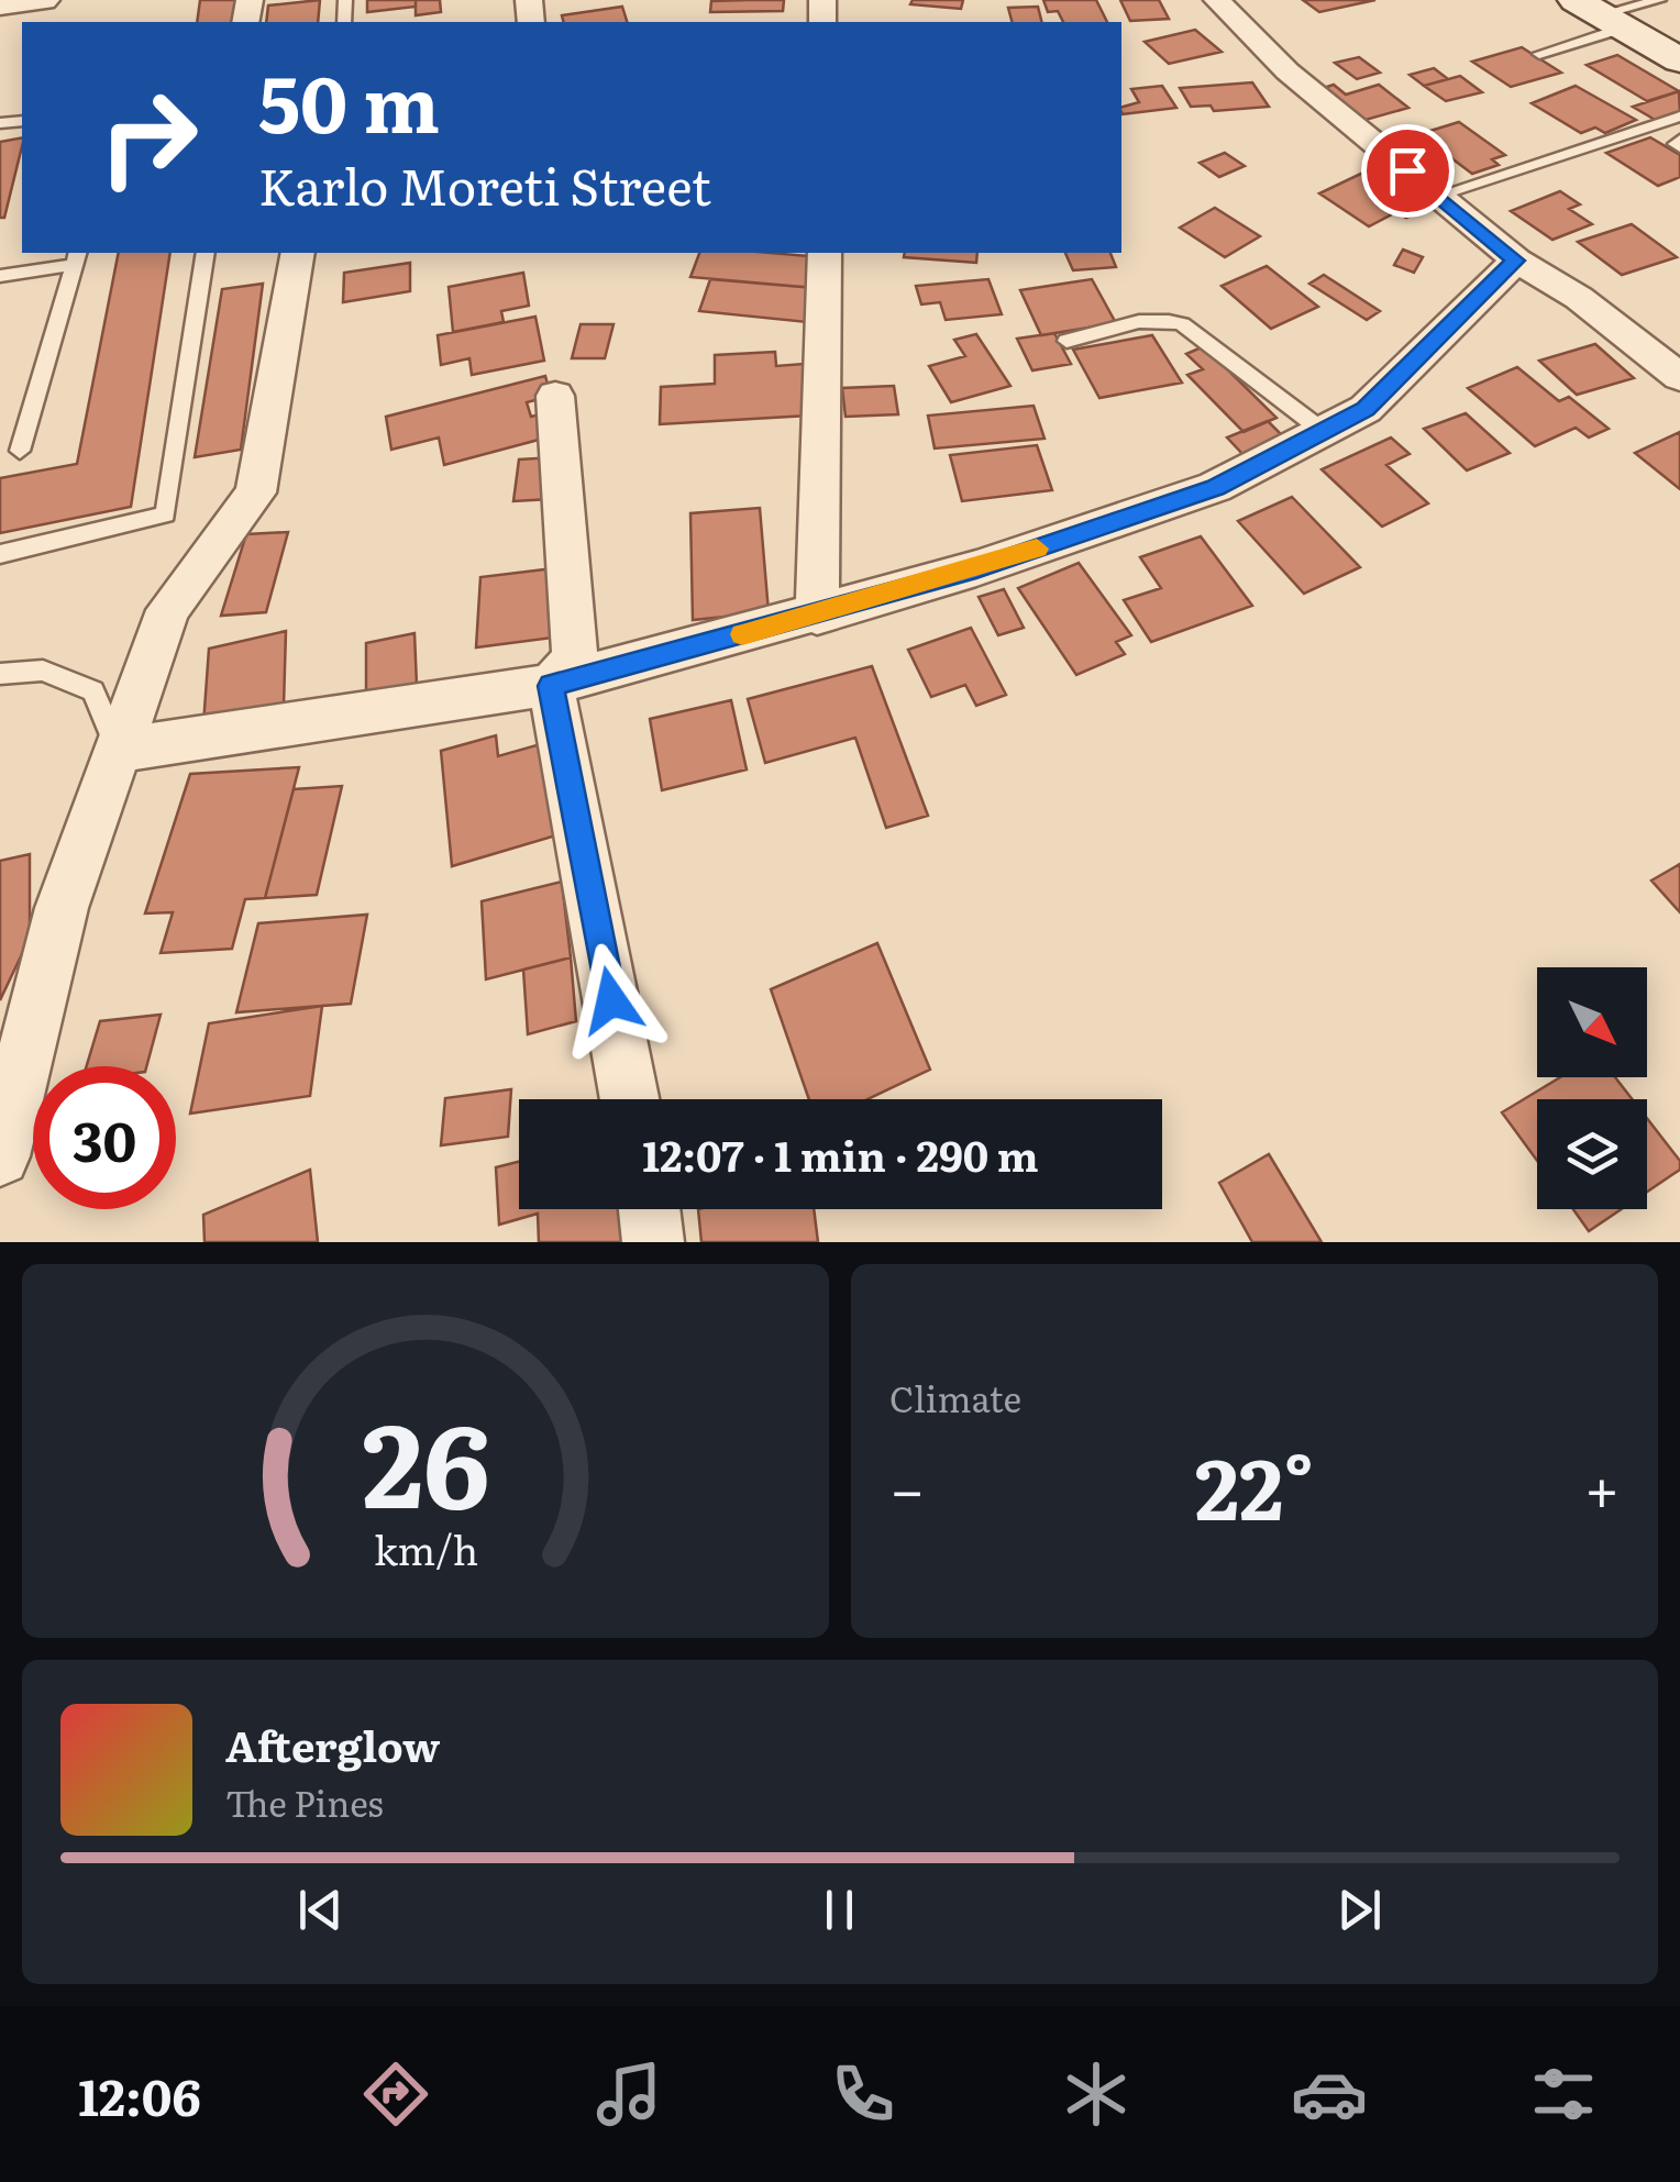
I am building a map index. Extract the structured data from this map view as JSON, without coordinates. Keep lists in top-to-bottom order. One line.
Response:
{"north":"bottom right","page":{"turn":["50 m","Karlo Moreti Street"],"limit":"30","trip":"12:07 · 1 min · 290 m","tile":"Climate","heat":["−","22°","+"],"song":["Afterglow","The Pines"],"tabs":"12:06","gauge":["26","km/h"]}}
